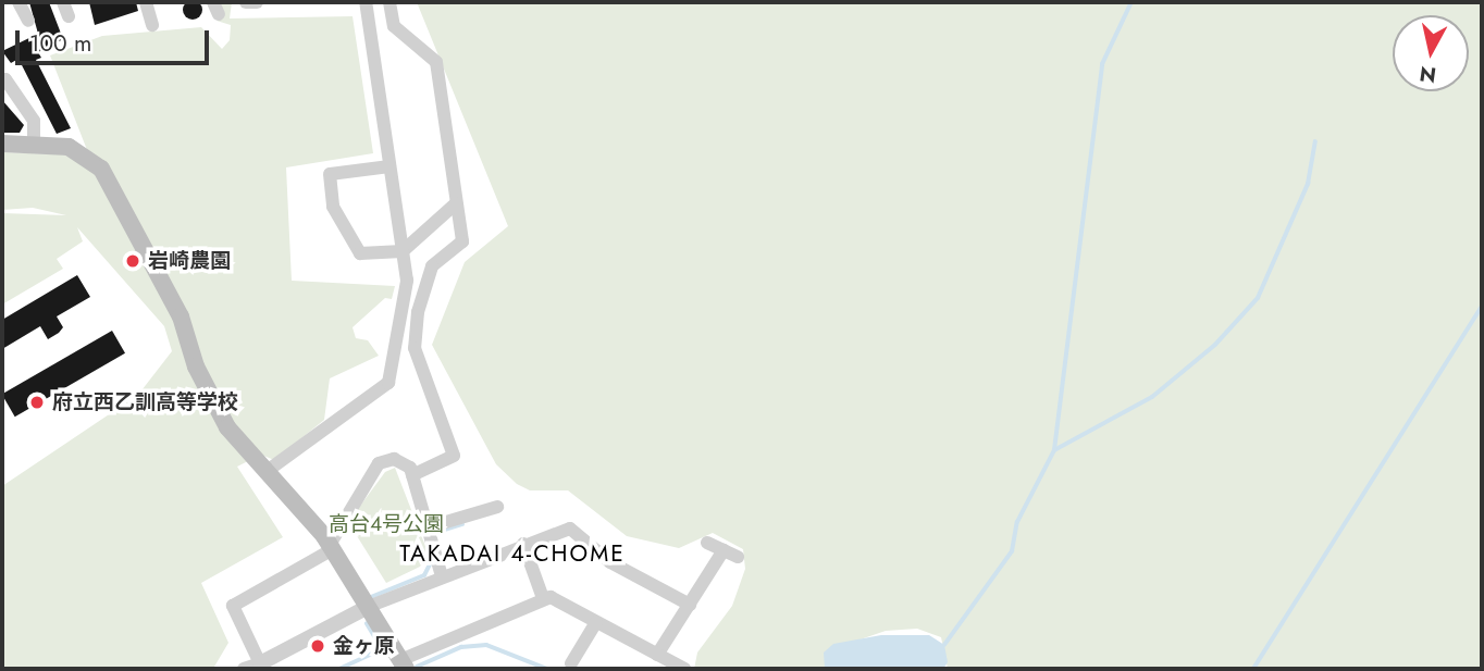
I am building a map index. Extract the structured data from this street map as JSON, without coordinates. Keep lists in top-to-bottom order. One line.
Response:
{"districts":["TAKADAI 4-CHOME"],"parks":["高台４号公園"],"places":["岩崎農園","府立西乙訓高等学校","金ヶ原"],"scale_bar":"100 m","north":"bottom"}
